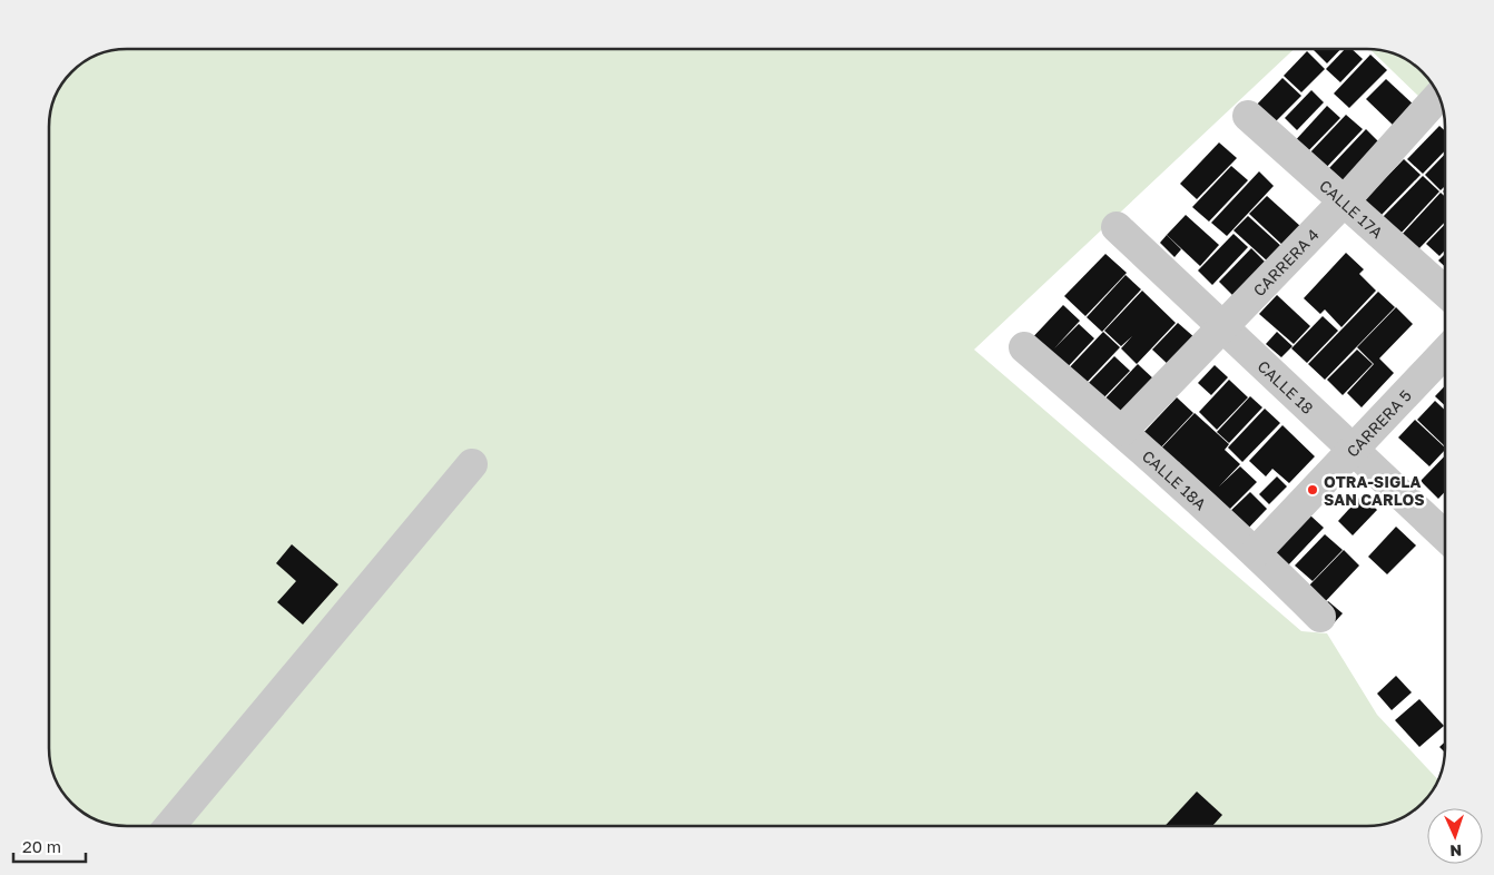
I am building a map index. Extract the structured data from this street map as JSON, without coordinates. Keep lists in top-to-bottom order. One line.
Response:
{"streets":{"street":["CALLE 17A","CARRERA 4","CALLE 18","CARRERA 5","CALLE 18A"]},"crossings":[["CALLE 17A","CARRERA 4"],["CARRERA 4","CALLE 18"],["CARRERA 4","CALLE 18A"],["CALLE 18","CARRERA 5"],["CARRERA 5","CALLE 18A"]],"places":["OTRA-SIGLA SAN CARLOS"],"scale_bar":"20 m","north":"bottom"}
